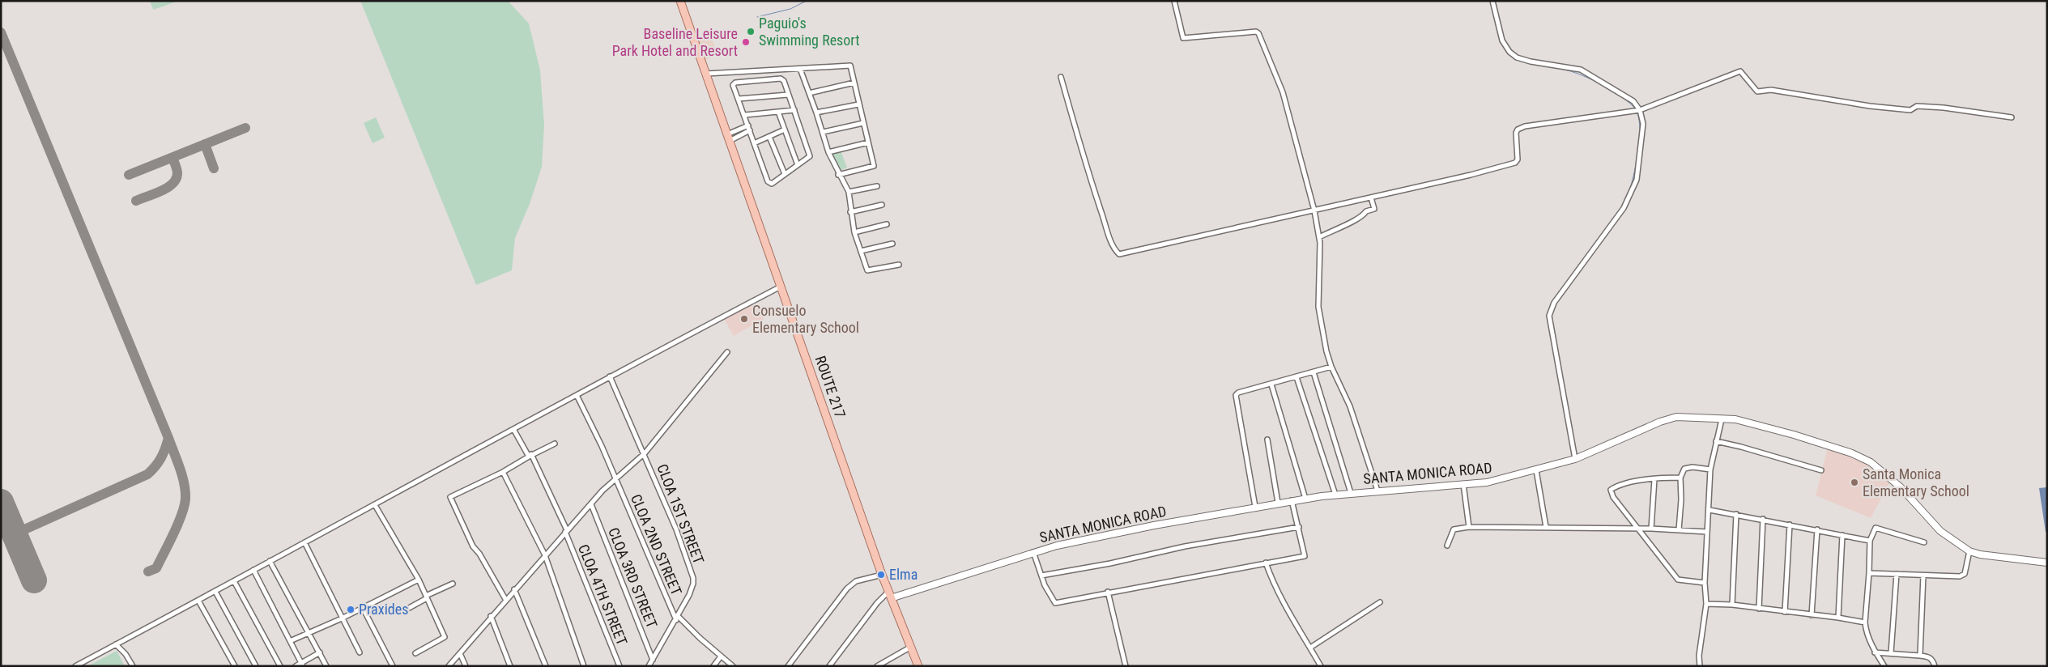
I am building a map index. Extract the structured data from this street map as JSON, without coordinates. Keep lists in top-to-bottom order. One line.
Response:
{"streets":{"main road":["ROUTE 217"],"street":["SANTA MONICA ROAD","CLOA 1ST STREET","CLOA 2ND STREET","CLOA 3RD STREET","CLOA 4TH STREET"]},"crossings":[["ROUTE 217","SANTA MONICA ROAD"],["CLOA 1ST STREET","CLOA 2ND STREET"]],"places":["Paguio's Swimming Resort","Baseline Leisure Park Hotel and Resort","Consuelo Elementary School","Santa Monica Elementary School","Elma","Praxides"]}
